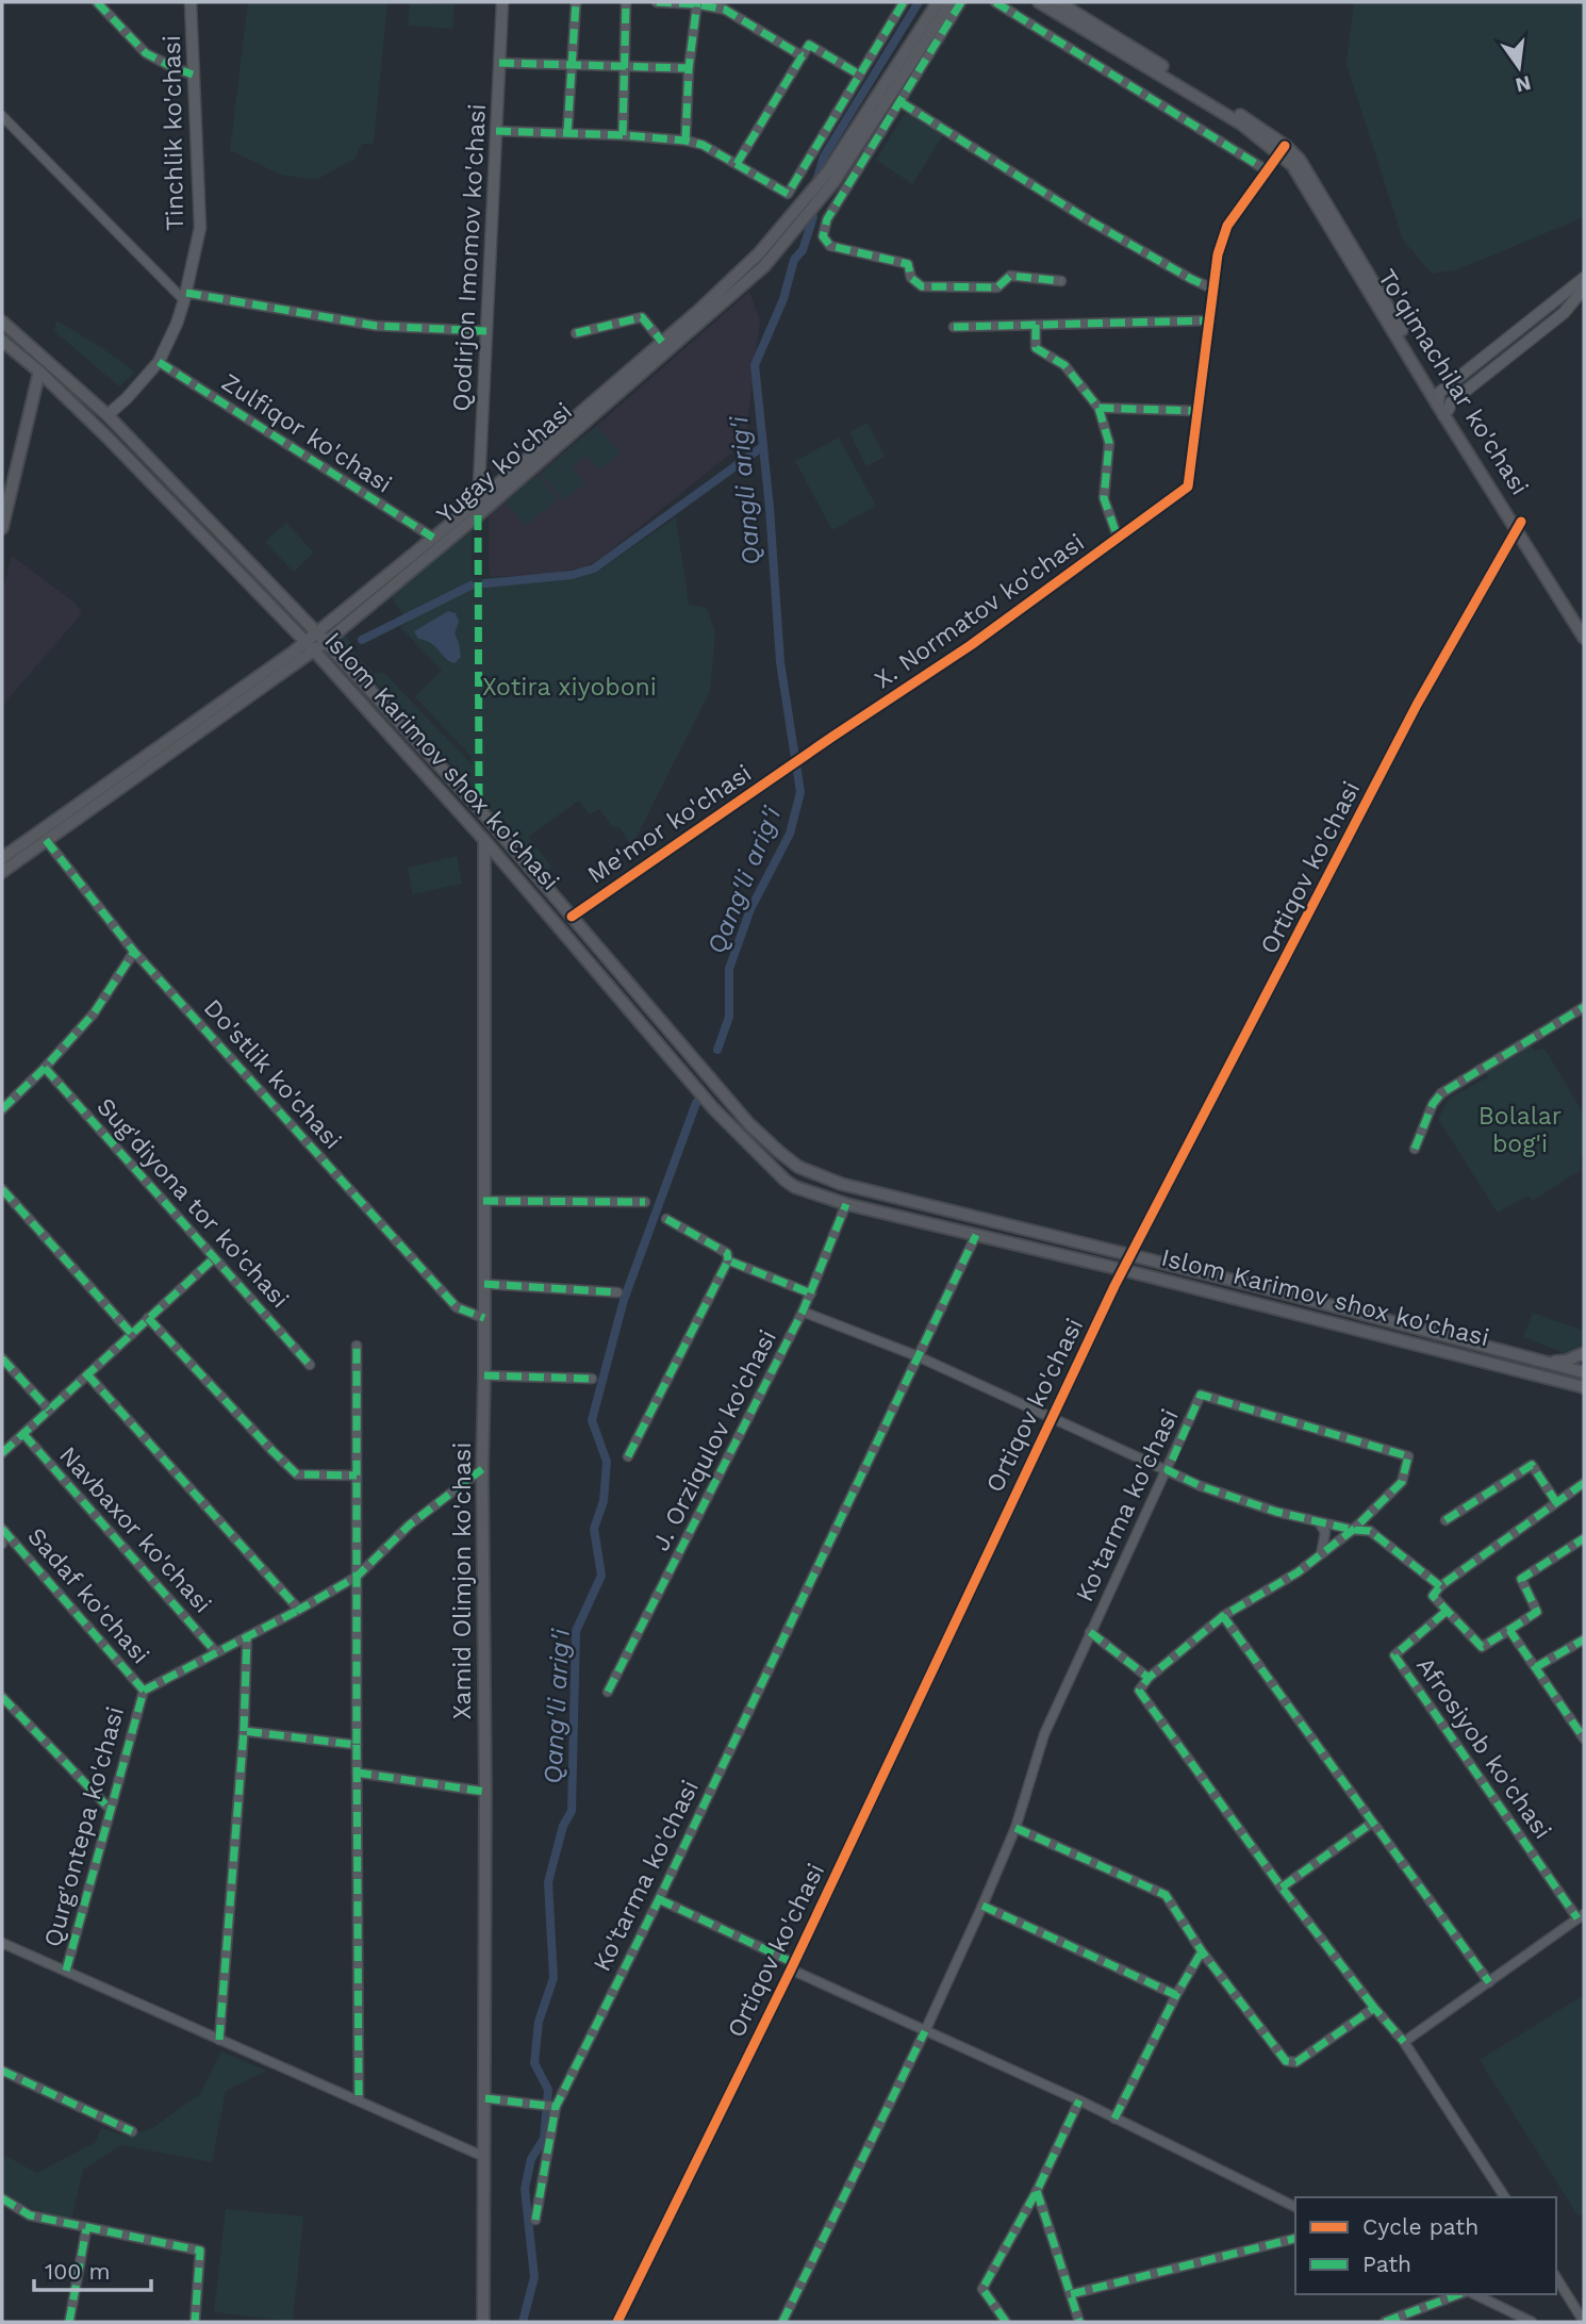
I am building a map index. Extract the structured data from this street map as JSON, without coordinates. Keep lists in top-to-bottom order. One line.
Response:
{"streets":{"main road":["To'qimachilar ko'chasi","Yugay ko'chasi","Islom Karimov shox ko'chasi","Xamid Olimjon ko'chasi"],"street":["Tinchlik ko'chasi","Qodirjon Imomov ko'chasi","Zulfiqor ko'chasi","X. Normatov ko'chasi","Me'mor ko'chasi","Ortiqov ko'chasi","Do'stlik ko'chasi","Sug'diyona tor ko'chasi","J. Orziqulov ko'chasi","Ko'tarma ko'chasi","Navbaxor ko'chasi","Sadaf ko'chasi","Afrosiyob ko'chasi","Qurg'ontepa ko'chasi"]},"crossings":[["Tinchlik ko'chasi","Zulfiqor ko'chasi"],["Tinchlik ko'chasi","Islom Karimov shox ko'chasi"],["Qodirjon Imomov ko'chasi","Yugay ko'chasi"],["To'qimachilar ko'chasi","Ortiqov ko'chasi"],["Zulfiqor ko'chasi","Yugay ko'chasi"],["Yugay ko'chasi","Islom Karimov shox ko'chasi"],["Yugay ko'chasi","Do'stlik ko'chasi"],["X. Normatov ko'chasi","Me'mor ko'chasi"],["Islom Karimov shox ko'chasi","Me'mor ko'chasi"],["Islom Karimov shox ko'chasi","Ortiqov ko'chasi"],["Islom Karimov shox ko'chasi","J. Orziqulov ko'chasi"],["Islom Karimov shox ko'chasi","Ko'tarma ko'chasi"],["Islom Karimov shox ko'chasi","Xamid Olimjon ko'chasi"],["Ortiqov ko'chasi","Ko'tarma ko'chasi"],["Do'stlik ko'chasi","Xamid Olimjon ko'chasi"],["Navbaxor ko'chasi","Qurg'ontepa ko'chasi"],["Xamid Olimjon ko'chasi","Qurg'ontepa ko'chasi"],["Sadaf ko'chasi","Qurg'ontepa ko'chasi"]],"water":["Qangli arig'i","Qang'li arig'i"],"parks":["Xotira xiyoboni","Bolalar bog'i"],"legend":["Cycle path","Path"],"scale_bar":"100 m","north":"bottom"}
